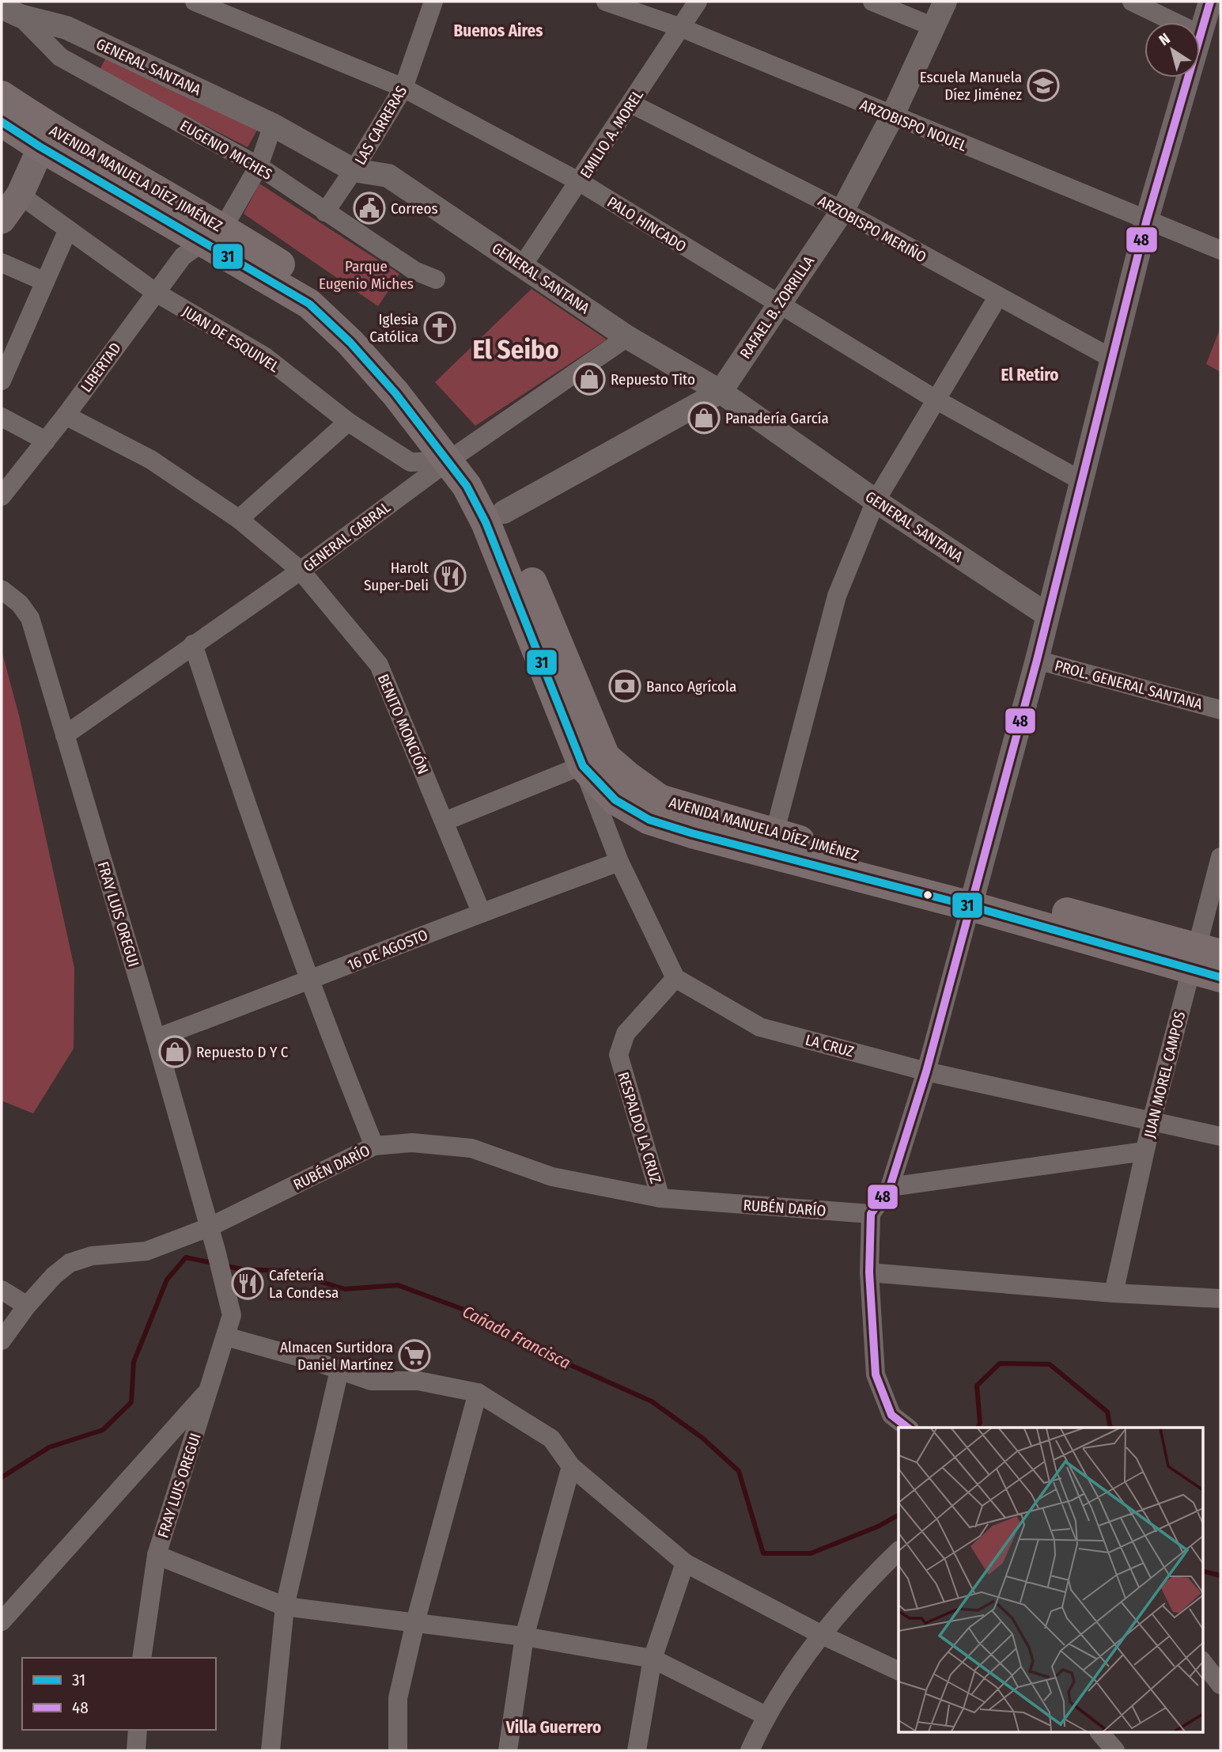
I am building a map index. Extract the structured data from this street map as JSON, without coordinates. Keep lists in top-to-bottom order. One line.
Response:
{"streets":{"main road":["AVENIDA MANUELA DÍEZ JIMÉNEZ"],"street":["GENERAL SANTANA","LAS CARRERAS","ARZOBISPO NOUEL","EMILIO A. MOREL","EUGENIO MICHES","PALO HINCADO","ARZOBISPO MERIÑO","RAFAEL B. ZORRILLA","JUAN DE ESQUIVEL","LIBERTAD","GENERAL CABRAL","PROL. GENERAL SANTANA","BENITO MONCIÓN","FRAY LUIS OREGUI","16 DE AGOSTO","LA CRUZ","JUAN MOREL CAMPOS","RESPALDO LA CRUZ","RUBÉN DARÍO"]},"crossings":[["GENERAL SANTANA","LAS CARRERAS"],["GENERAL SANTANA","EMILIO A. MOREL"],["GENERAL SANTANA","EUGENIO MICHES"],["GENERAL SANTANA","RAFAEL B. ZORRILLA"],["GENERAL SANTANA","LIBERTAD"],["GENERAL SANTANA","GENERAL CABRAL"],["LAS CARRERAS","EUGENIO MICHES"],["LAS CARRERAS","PALO HINCADO"],["ARZOBISPO NOUEL","EMILIO A. MOREL"],["ARZOBISPO NOUEL","RAFAEL B. ZORRILLA"],["EMILIO A. MOREL","PALO HINCADO"],["EMILIO A. MOREL","ARZOBISPO MERIÑO"],["EUGENIO MICHES","LIBERTAD"],["AVENIDA MANUELA DÍEZ JIMÉNEZ","RAFAEL B. ZORRILLA"],["AVENIDA MANUELA DÍEZ JIMÉNEZ","JUAN DE ESQUIVEL"],["AVENIDA MANUELA DÍEZ JIMÉNEZ","LIBERTAD"],["AVENIDA MANUELA DÍEZ JIMÉNEZ","GENERAL CABRAL"],["AVENIDA MANUELA DÍEZ JIMÉNEZ","JUAN MOREL CAMPOS"],["PALO HINCADO","RAFAEL B. ZORRILLA"],["ARZOBISPO MERIÑO","RAFAEL B. ZORRILLA"],["JUAN DE ESQUIVEL","LIBERTAD"],["JUAN DE ESQUIVEL","GENERAL CABRAL"],["LIBERTAD","BENITO MONCIÓN"],["GENERAL CABRAL","BENITO MONCIÓN"],["GENERAL CABRAL","FRAY LUIS OREGUI"],["BENITO MONCIÓN","16 DE AGOSTO"],["FRAY LUIS OREGUI","16 DE AGOSTO"],["FRAY LUIS OREGUI","RUBÉN DARÍO"],["LA CRUZ","JUAN MOREL CAMPOS"],["LA CRUZ","RESPALDO LA CRUZ"],["RESPALDO LA CRUZ","RUBÉN DARÍO"]],"districts":["Buenos Aires","El Seibo","El Retiro","Villa Guerrero"],"water":["Cañada Francisca"],"parks":["Parque Eugenio Miches"],"places":{"school or university":["Escuela Manuela Díez Jiménez"],"public building":["Correos"],"church":["Iglesia Católica"],"shop":["Repuesto Tito","Panadería García","Repuesto D Y C"],"restaurant":["Harolt Super-Deli","Cafetería La Condesa"],"bank":["Banco Agrícola"],"supermarket":["Almacen Surtidora Daniel Martínez"]},"lines":["transit line 48","transit line 31"],"legend":["31","48"],"north":"top left"}
